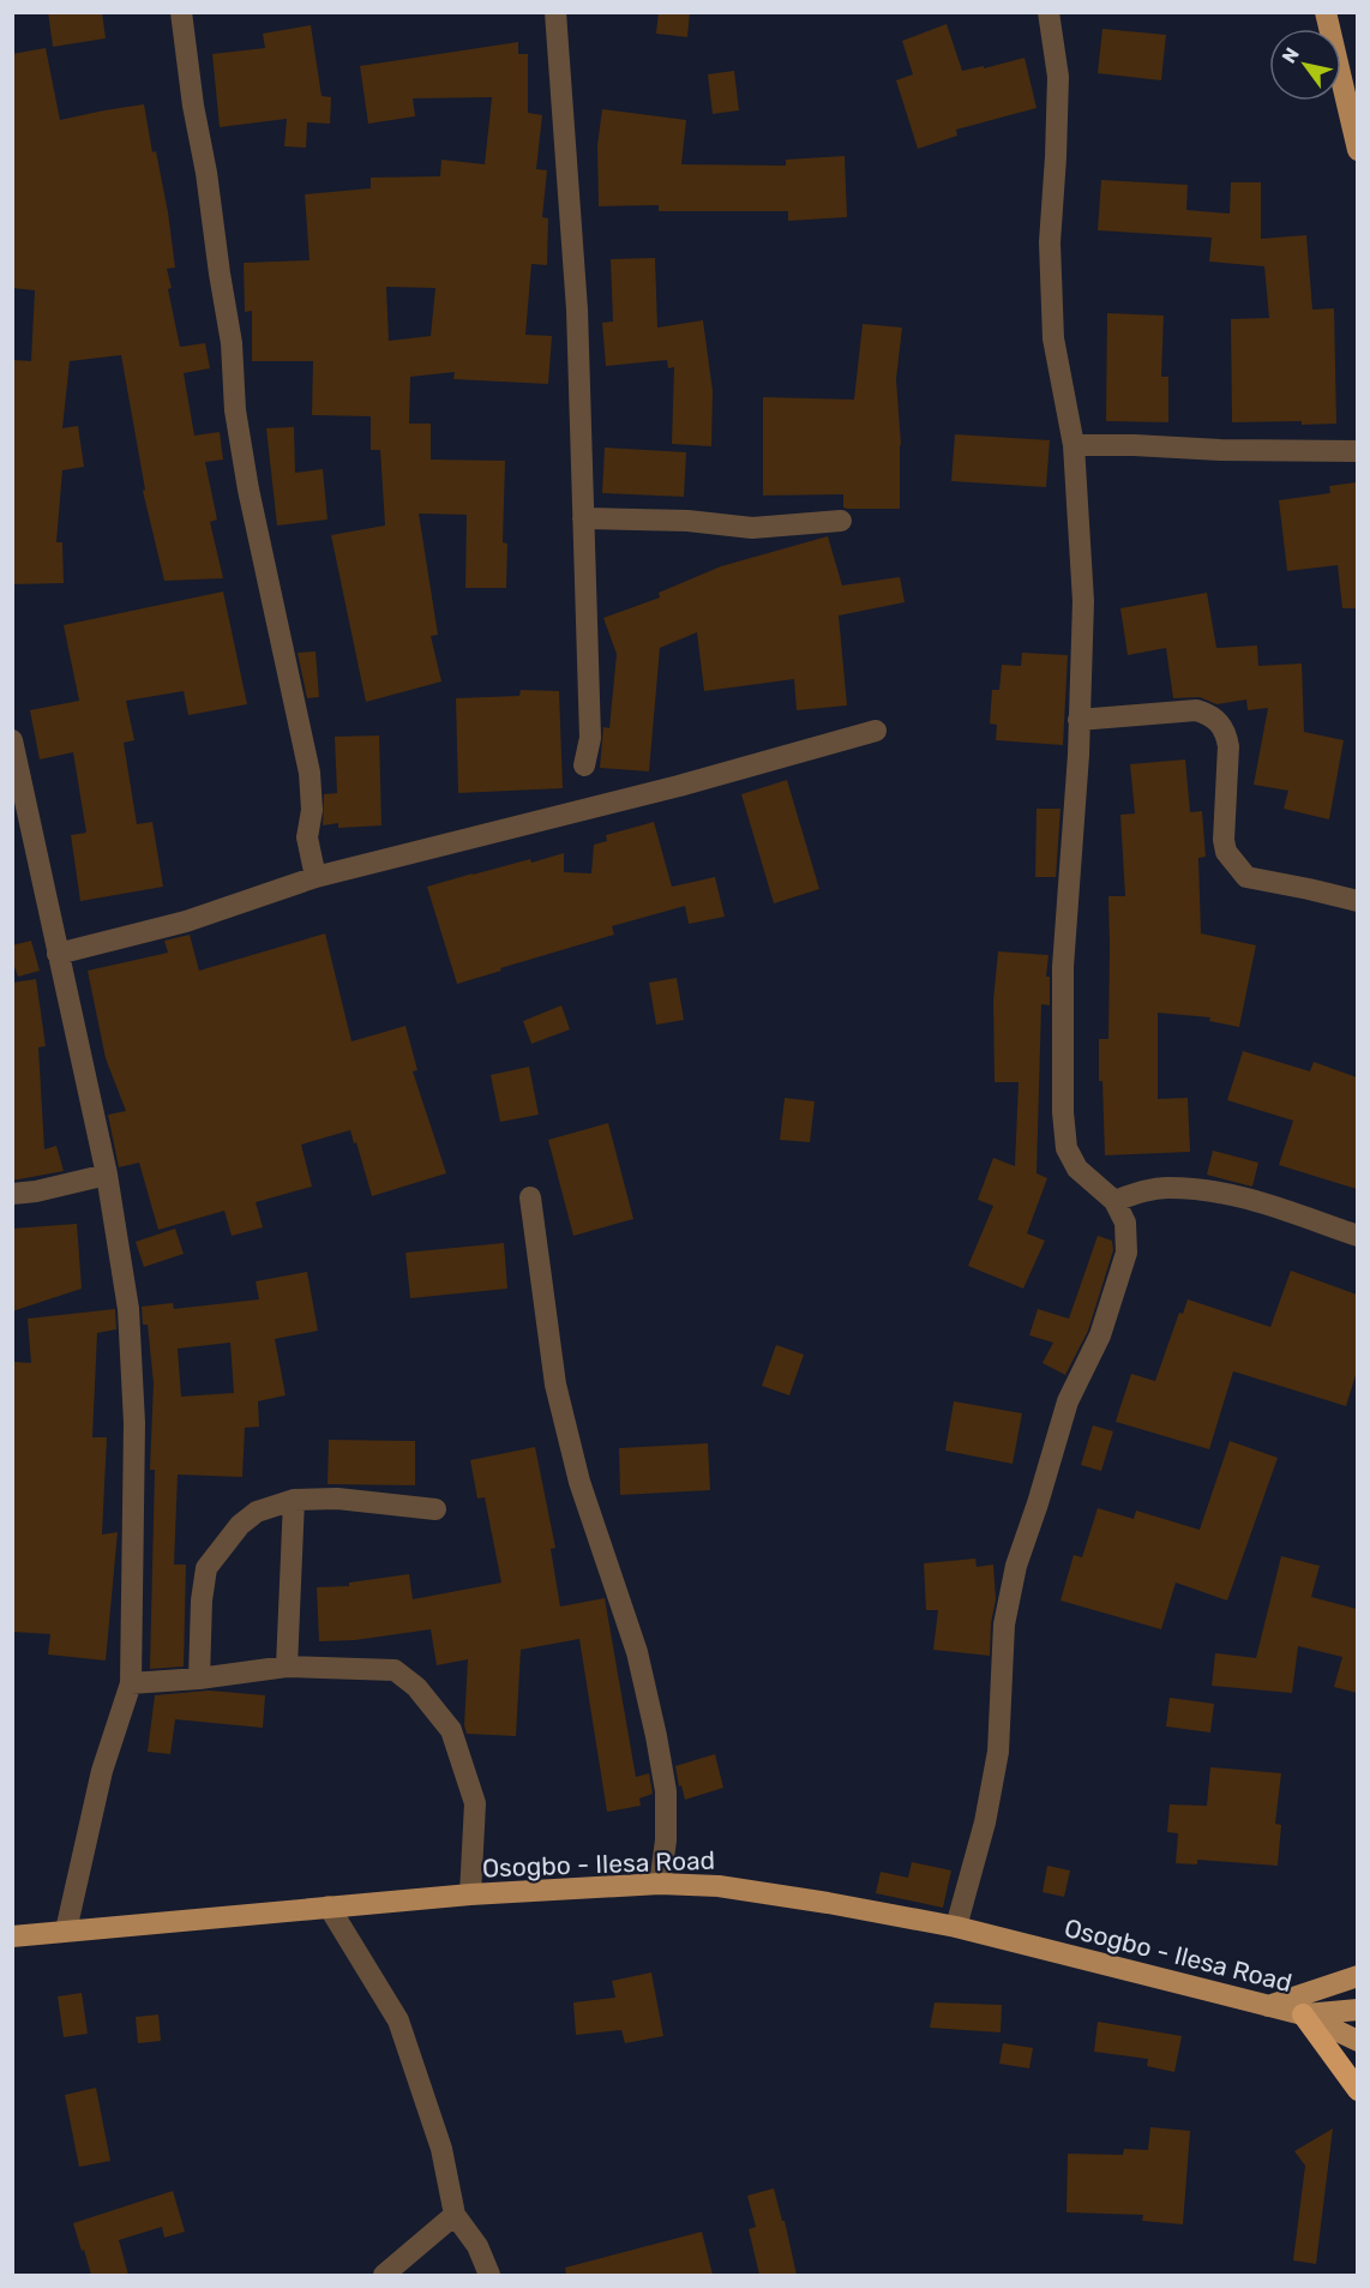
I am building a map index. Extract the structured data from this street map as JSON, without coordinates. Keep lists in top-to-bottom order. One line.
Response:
{"streets":{"main road":["Osogbo - Ilesa Road"]},"north":"top left"}
